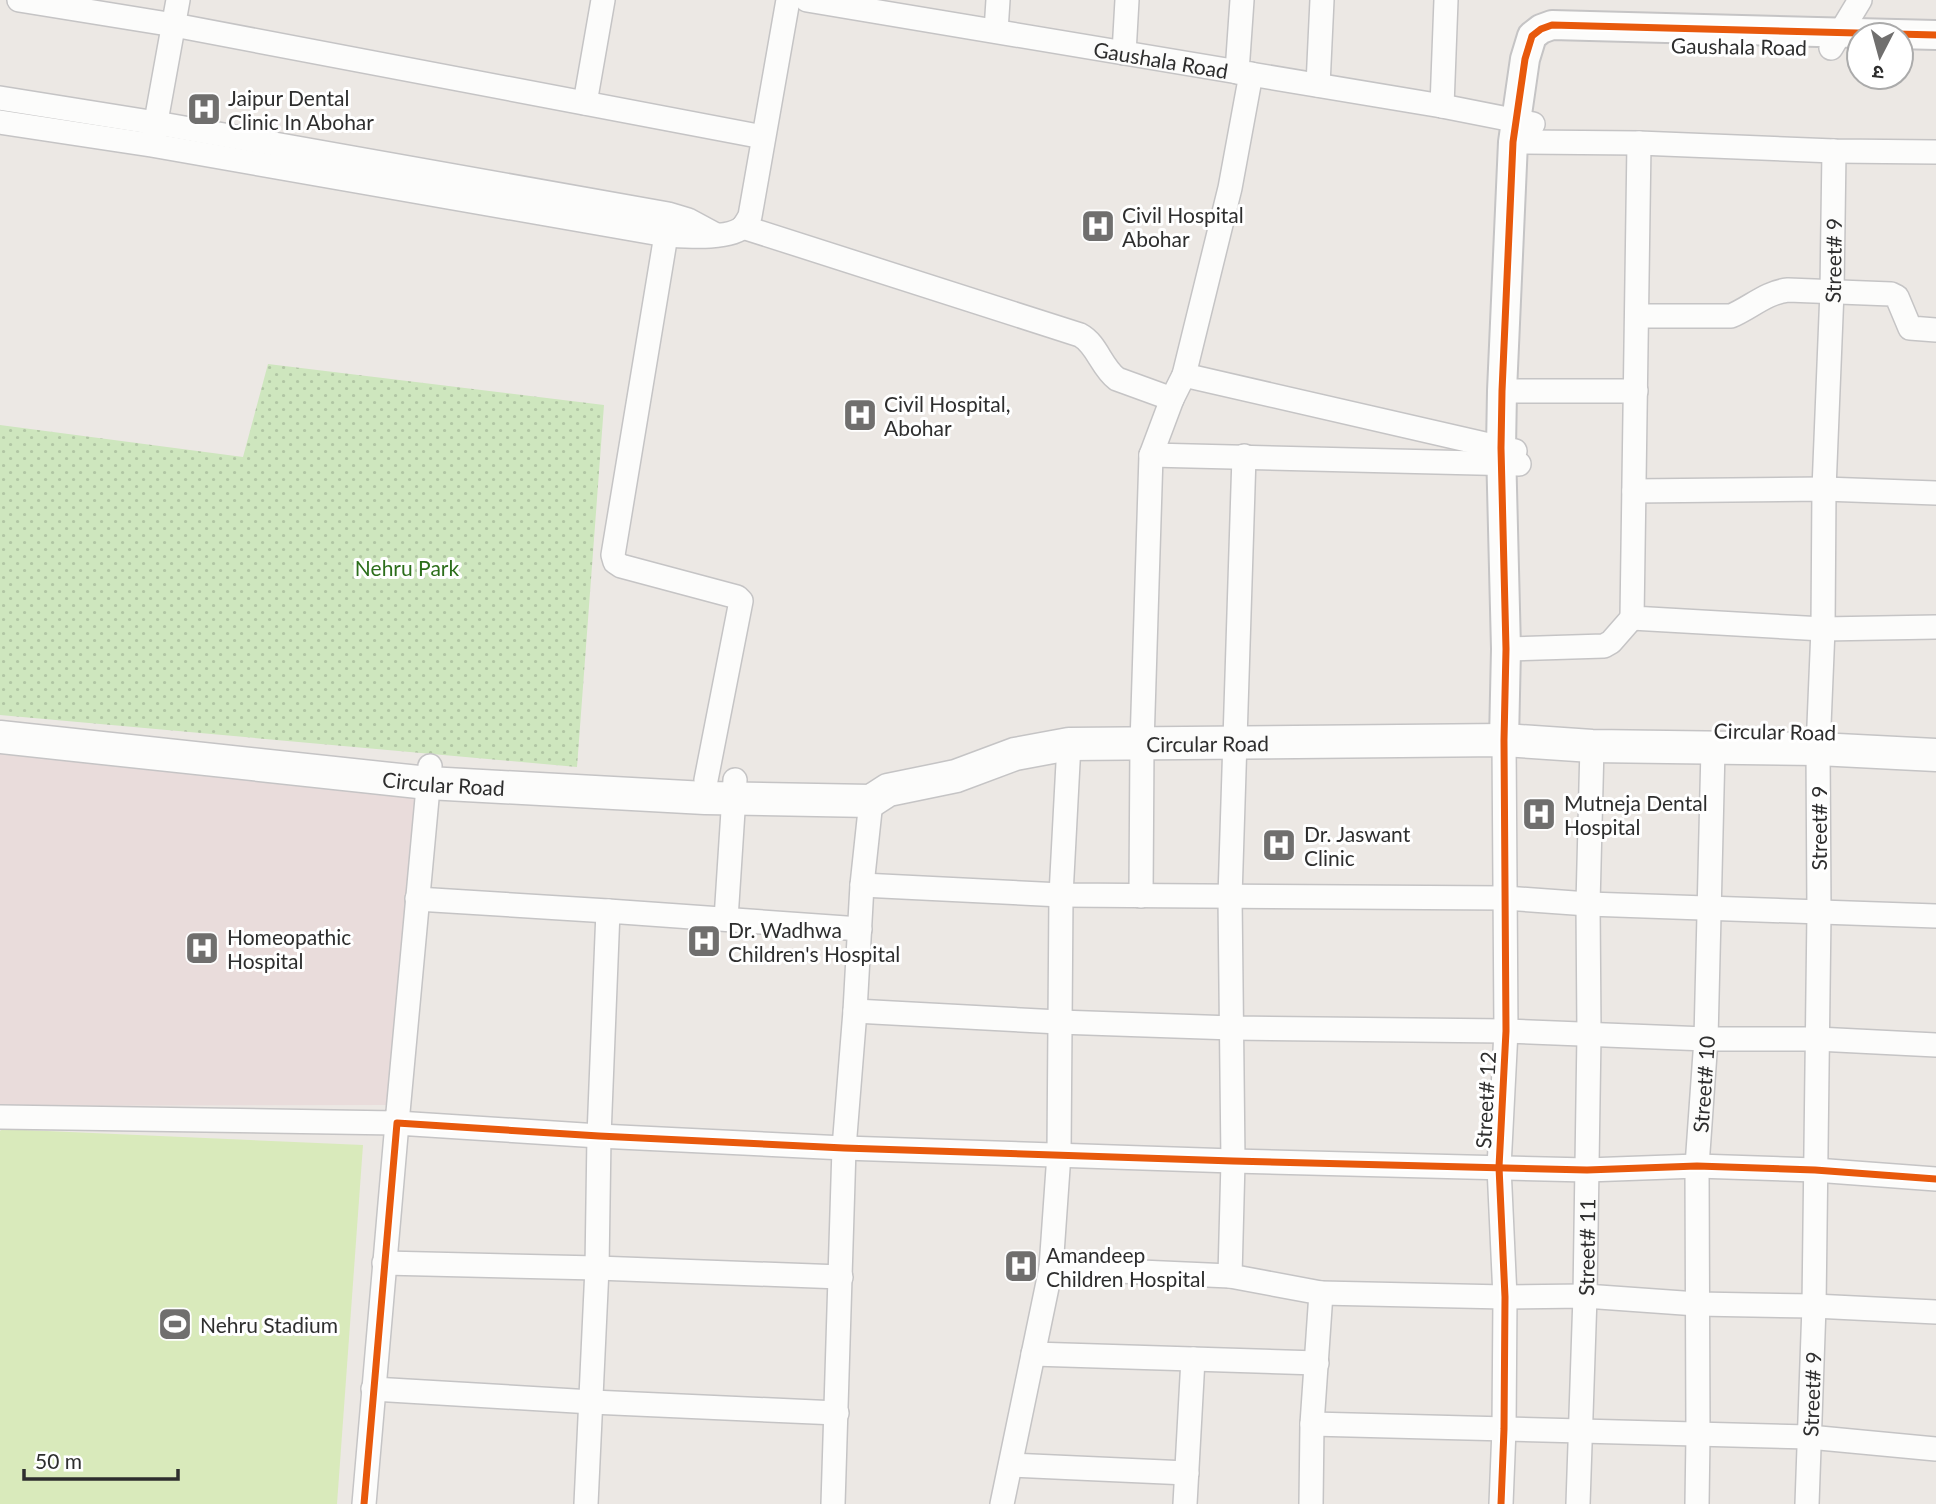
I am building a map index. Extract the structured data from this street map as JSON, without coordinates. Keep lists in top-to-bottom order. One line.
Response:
{"streets":{"main road":["Circular Road"],"street":["Gaushala Road","Street# 9","Street# 10","Street# 12","Street# 11"]},"crossings":[["Street# 9","Circular Road"],["Circular Road","Street# 10"],["Circular Road","Street# 12"],["Circular Road","Street# 11"]],"parks":["Nehru Park"],"places":{"hospital":["Jaipur Dental Clinic In Abohar","Civil Hospital Abohar","Civil Hospital, Abohar","Mutneja Dental Hospital","Dr. Jaswant Clinic","Dr. Wadhwa Children's Hospital","Homeopathic Hospital","Amandeep Children Hospital"],"sports":["Nehru Stadium"]},"scale_bar":"50 m","north":"bottom"}
